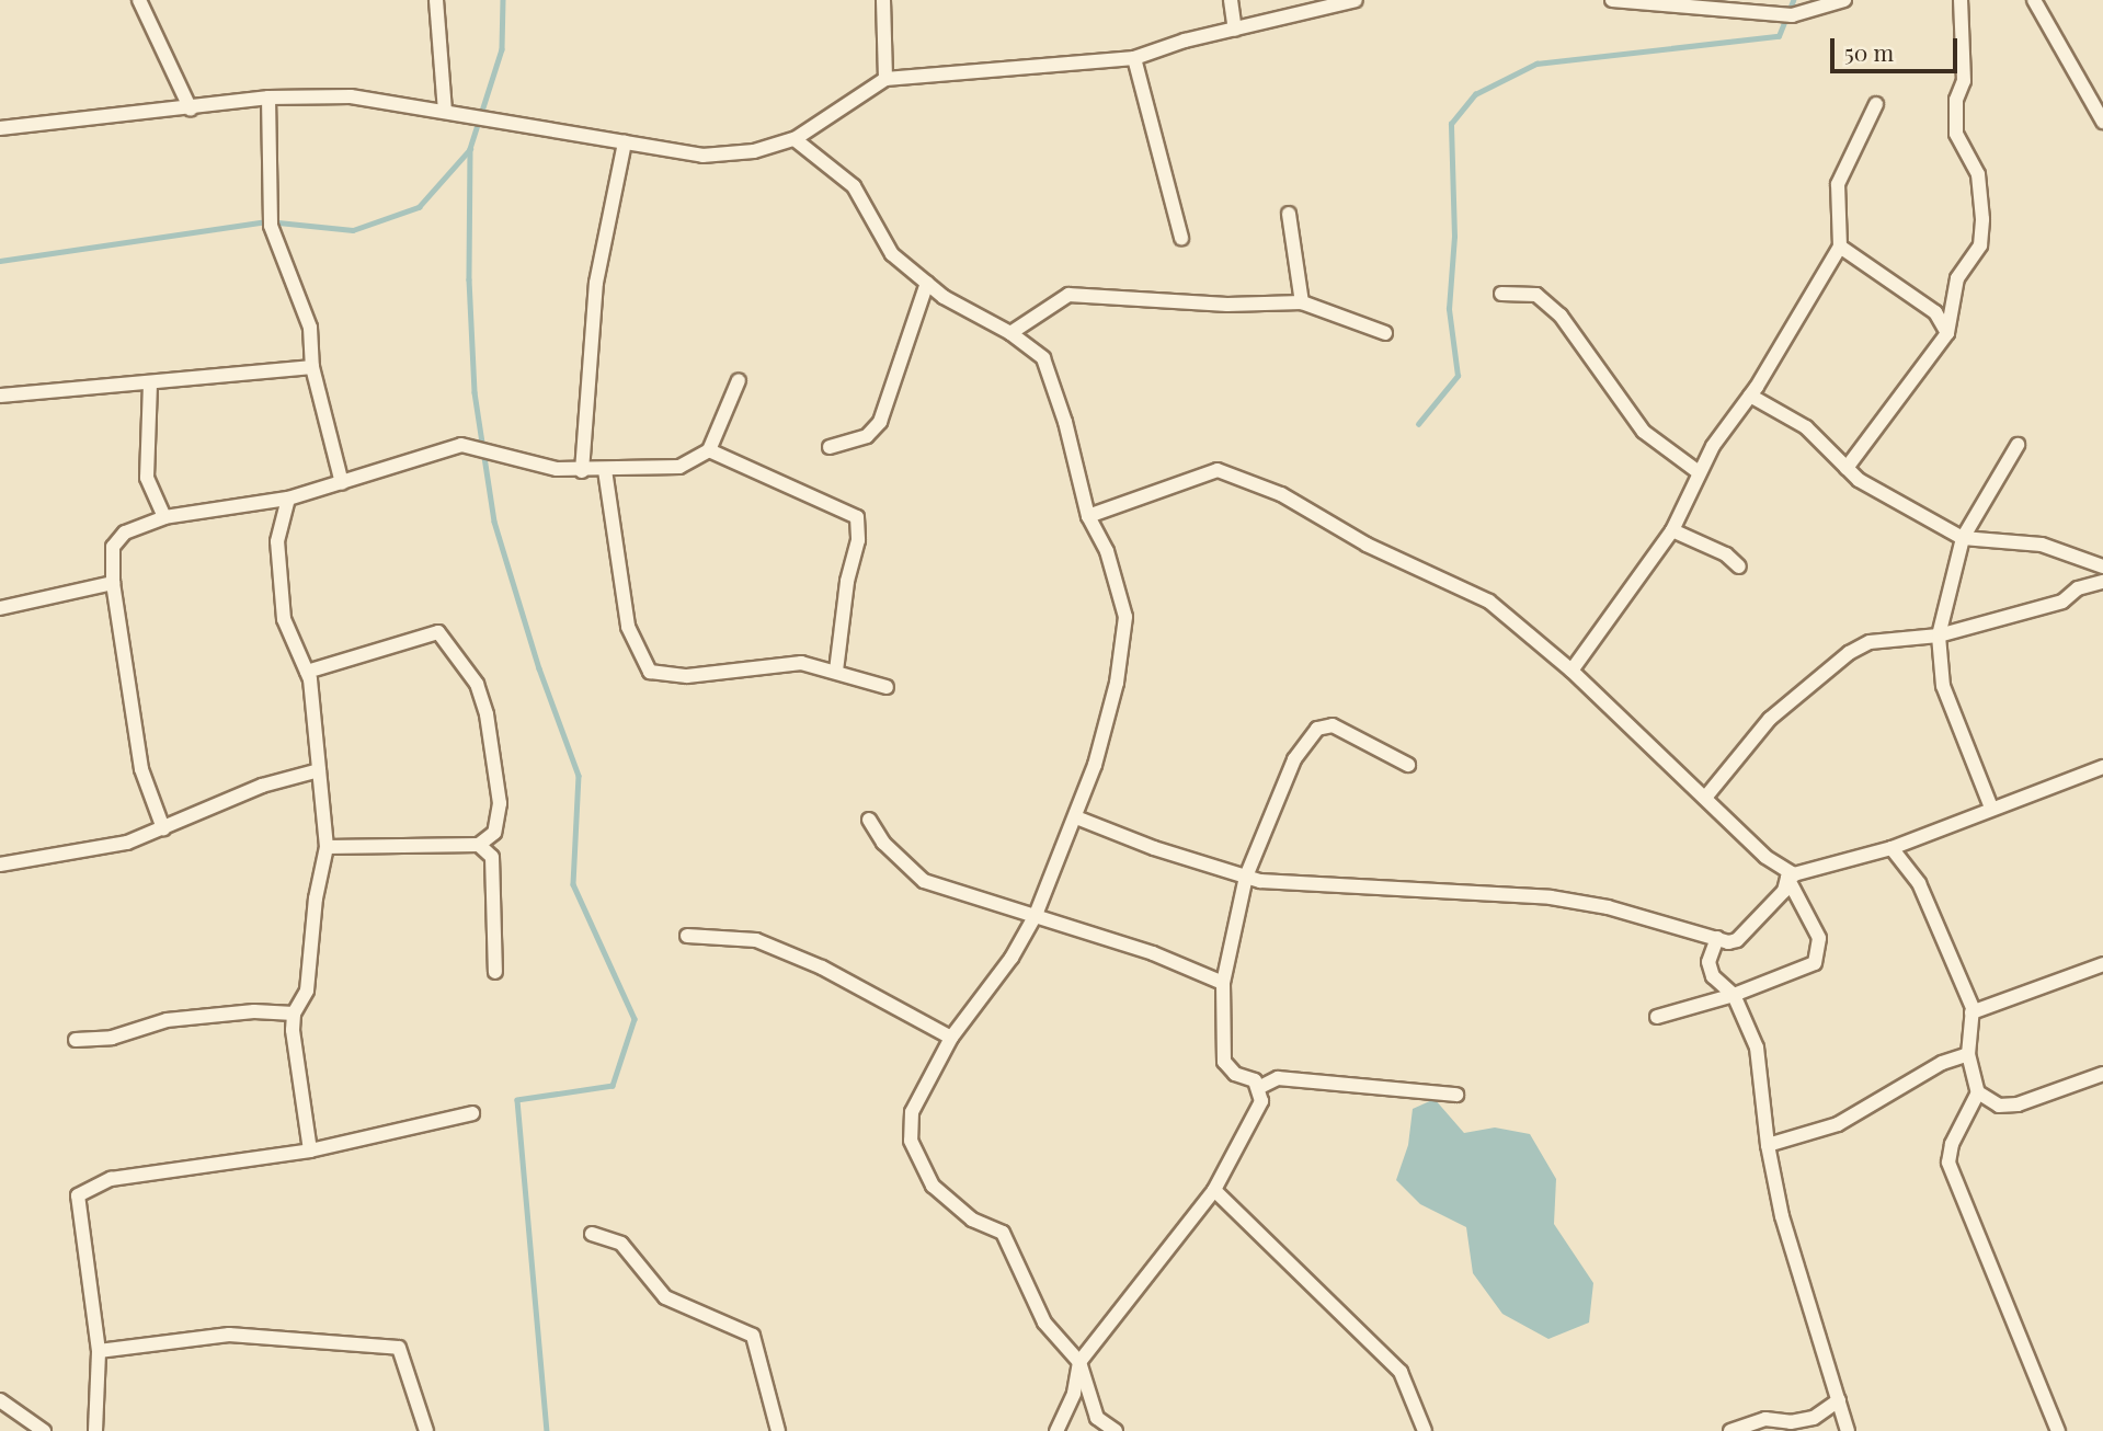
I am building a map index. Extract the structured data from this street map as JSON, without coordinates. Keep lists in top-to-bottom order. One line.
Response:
{"scale_bar":"50 m"}
